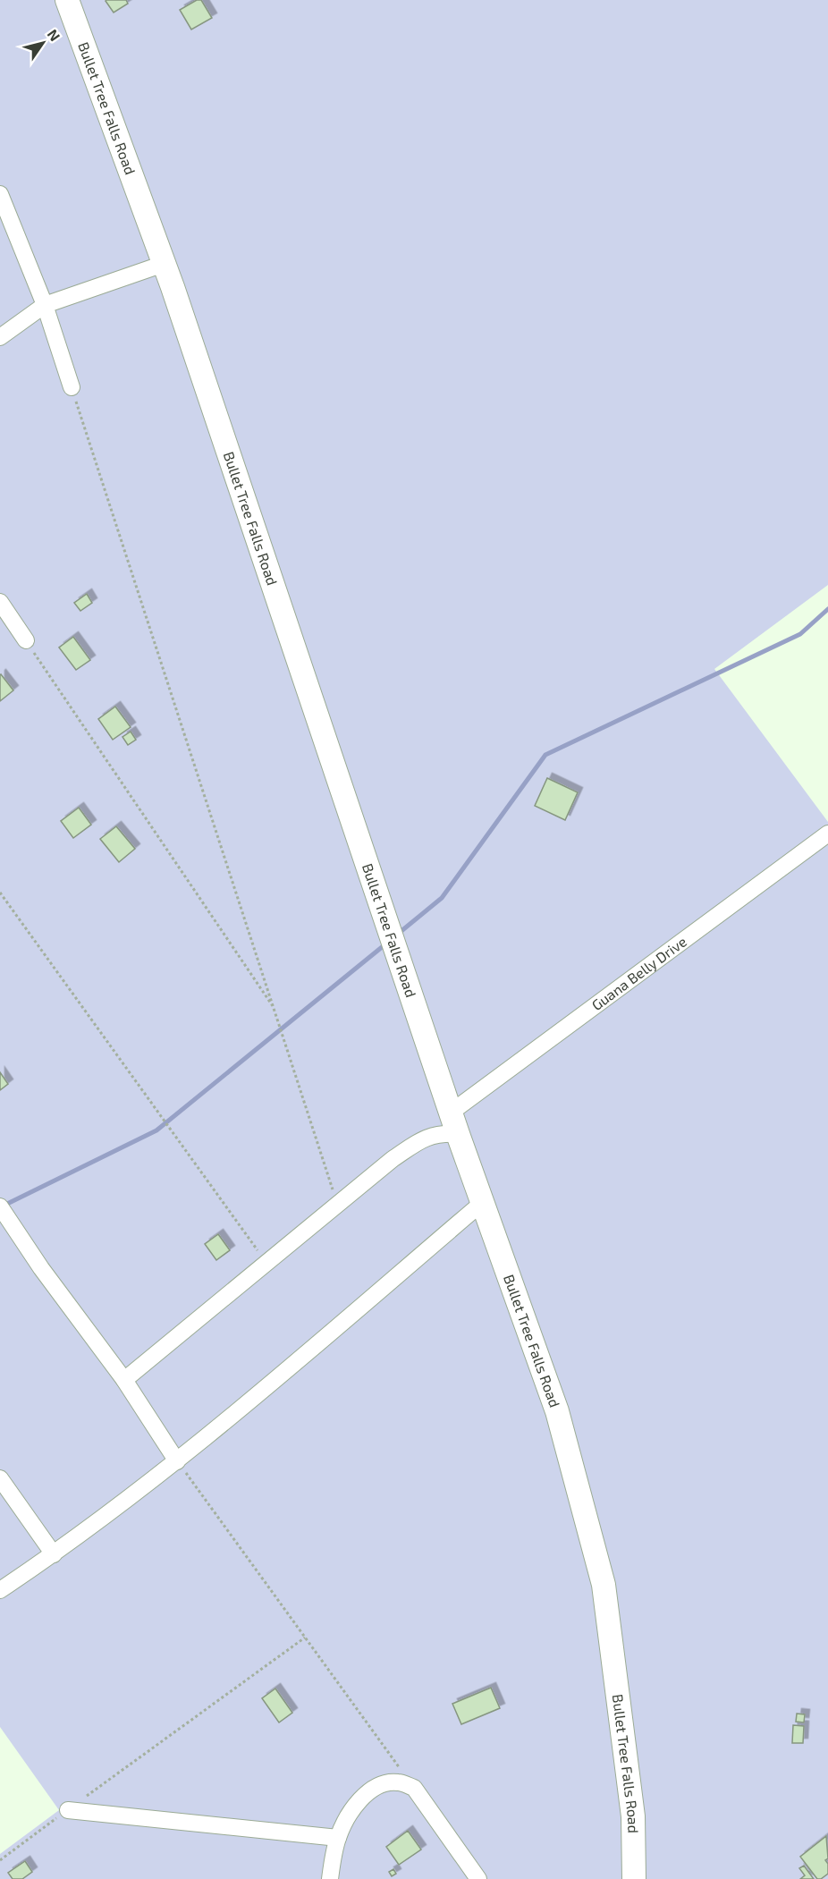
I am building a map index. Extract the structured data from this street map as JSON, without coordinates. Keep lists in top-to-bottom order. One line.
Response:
{"streets":{"main road":["Bullet Tree Falls Road"],"street":["Guana Belly Drive"]},"crossings":[["Bullet Tree Falls Road","Guana Belly Drive"]],"north":"top right"}
